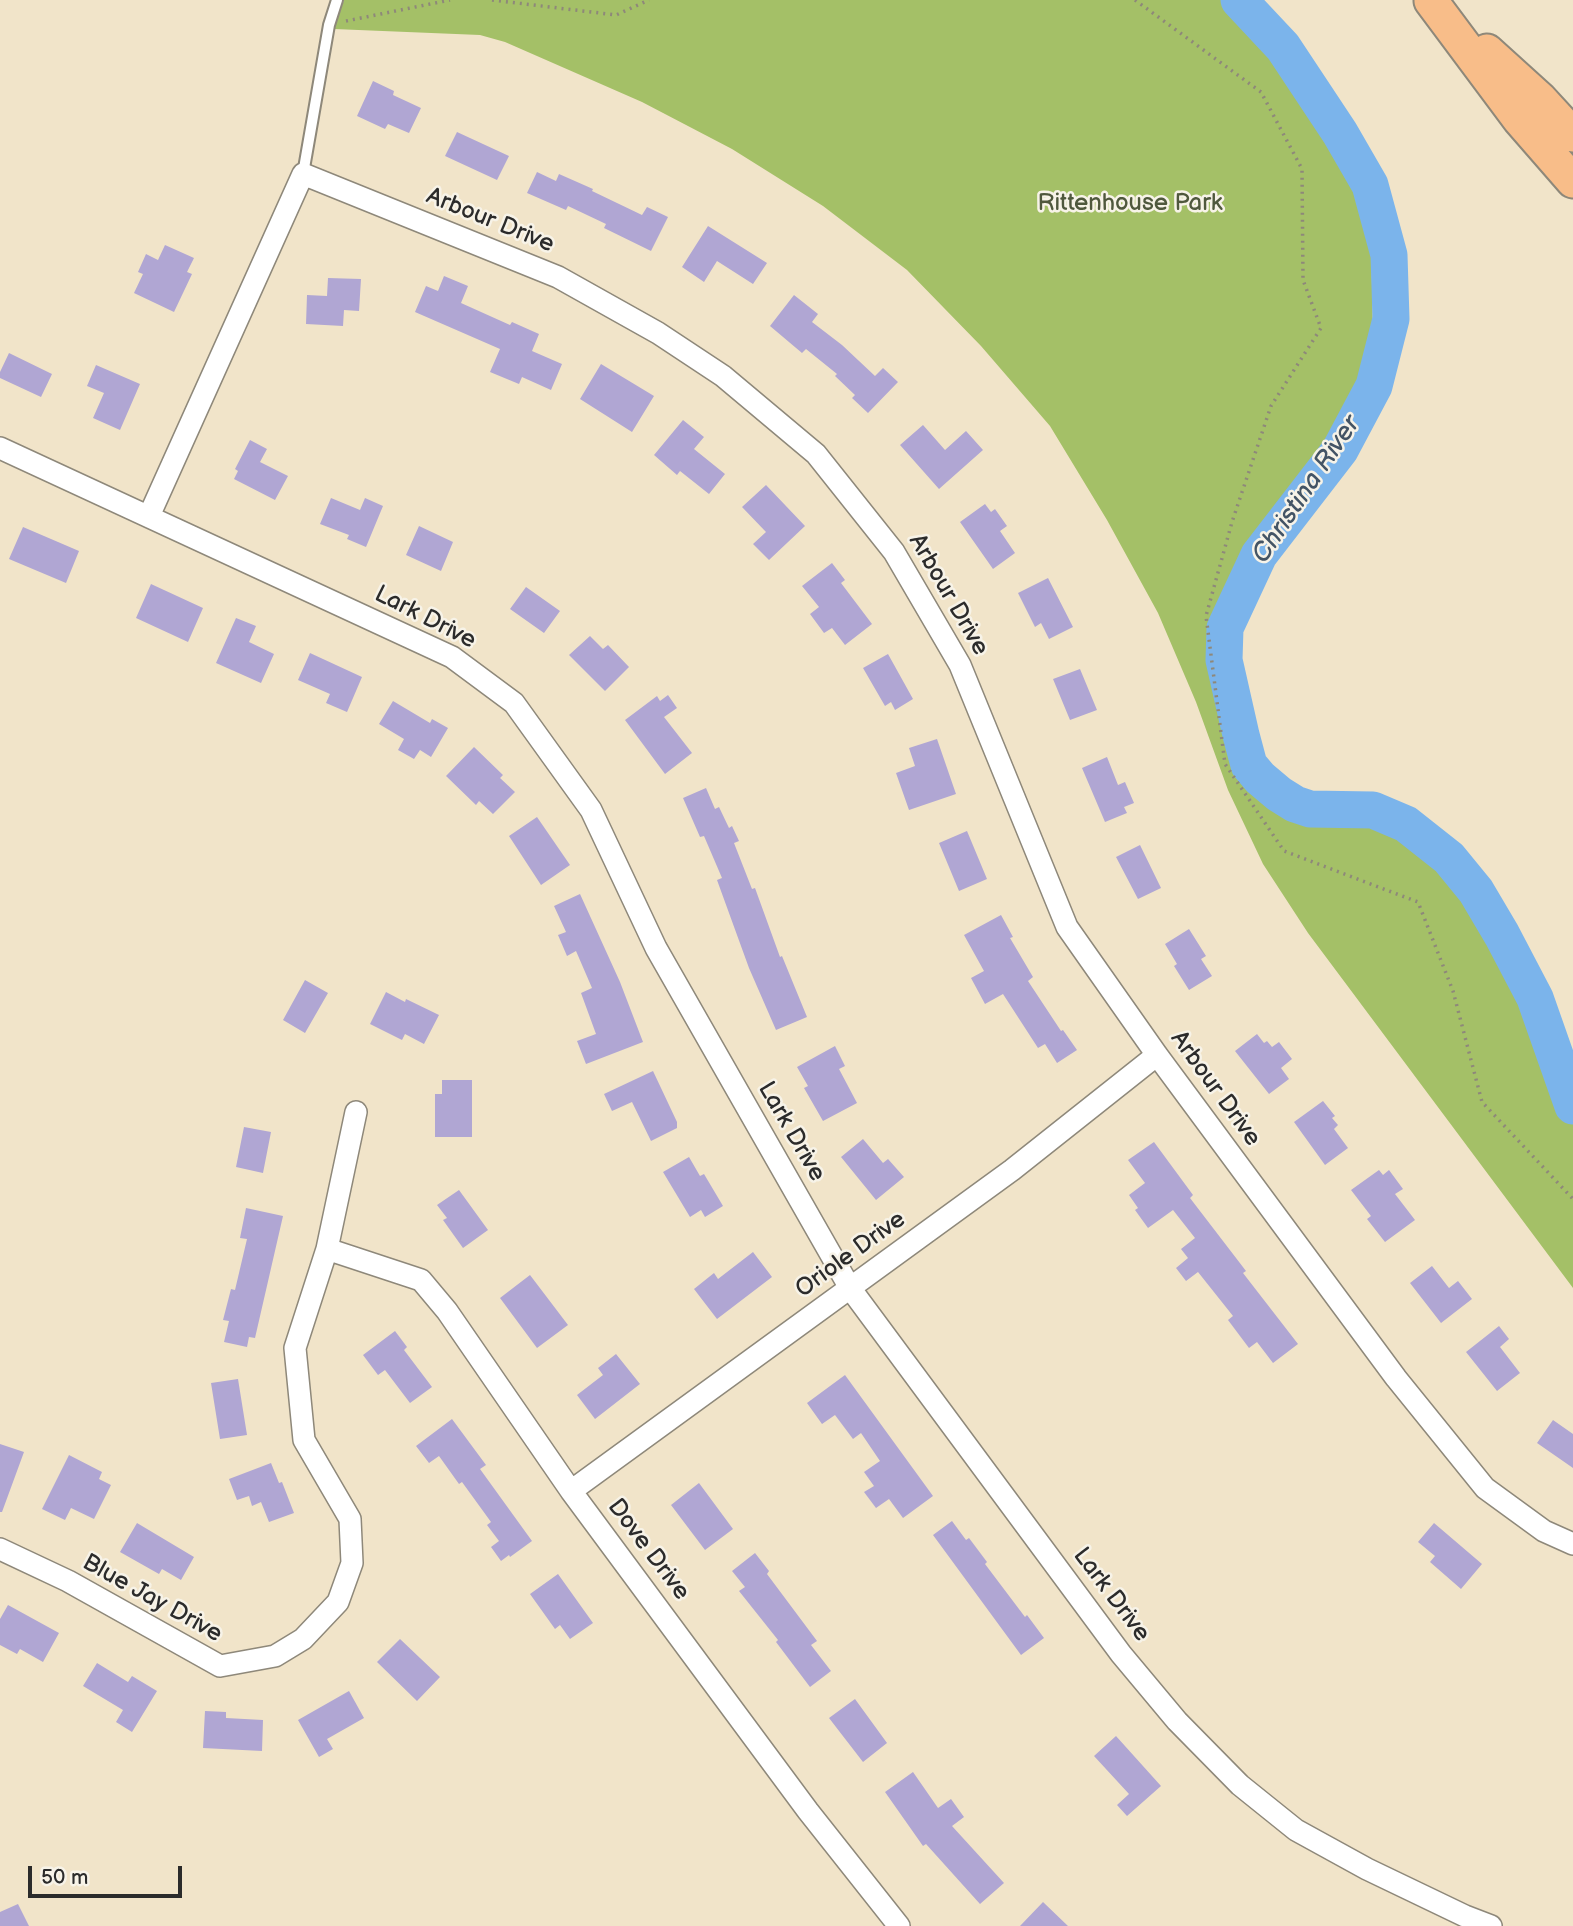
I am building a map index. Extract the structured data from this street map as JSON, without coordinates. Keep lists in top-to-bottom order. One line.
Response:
{"streets":{"street":["Arbour Drive","Lark Drive","Oriole Drive","Dove Drive","Blue Jay Drive"]},"crossings":[["Arbour Drive","Oriole Drive"],["Lark Drive","Oriole Drive"],["Oriole Drive","Dove Drive"],["Dove Drive","Blue Jay Drive"]],"water":["Christina River"],"parks":["Rittenhouse Park"],"scale_bar":"50 m"}
